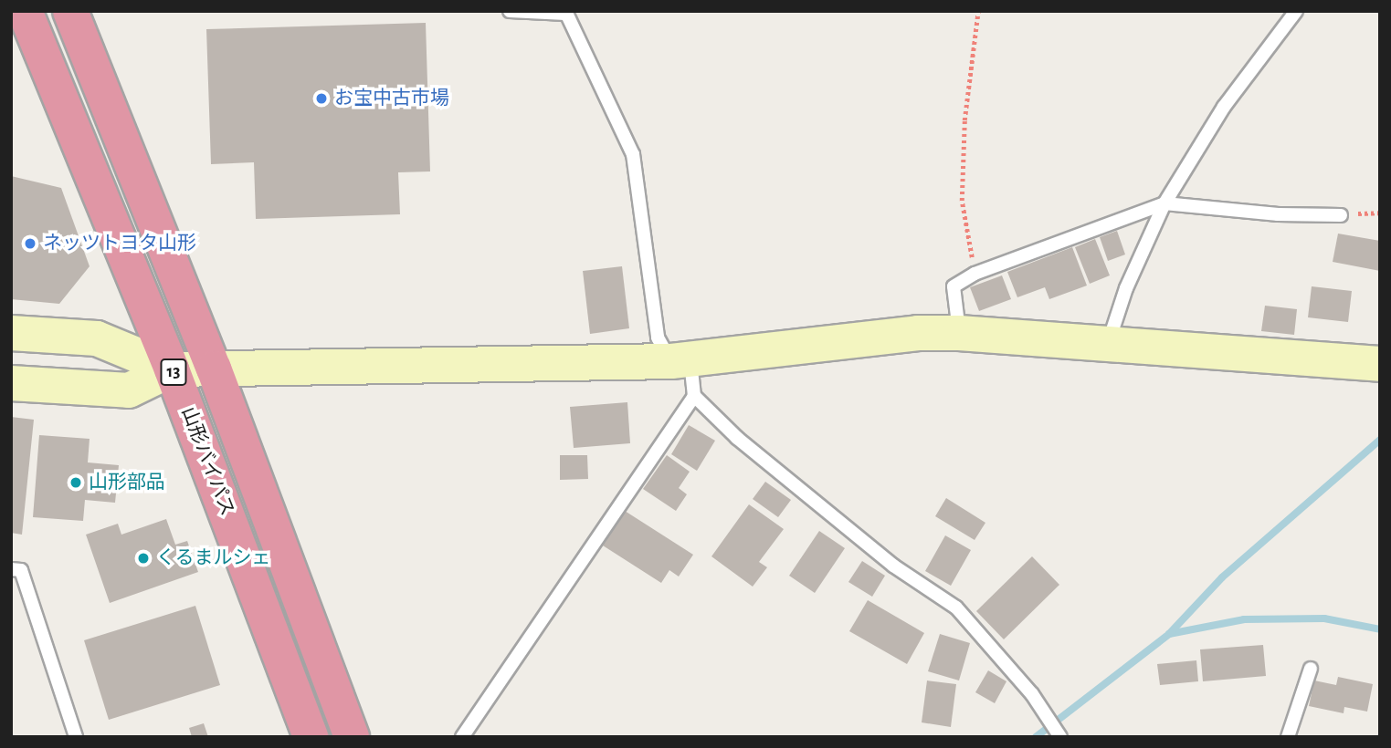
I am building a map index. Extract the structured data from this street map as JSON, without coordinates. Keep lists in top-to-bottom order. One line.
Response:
{"streets":{"highway":["13","山形バイパス"]},"places":["お宝中古市場","ネッツトヨタ山形","山形部品","くるまルシェ"]}
